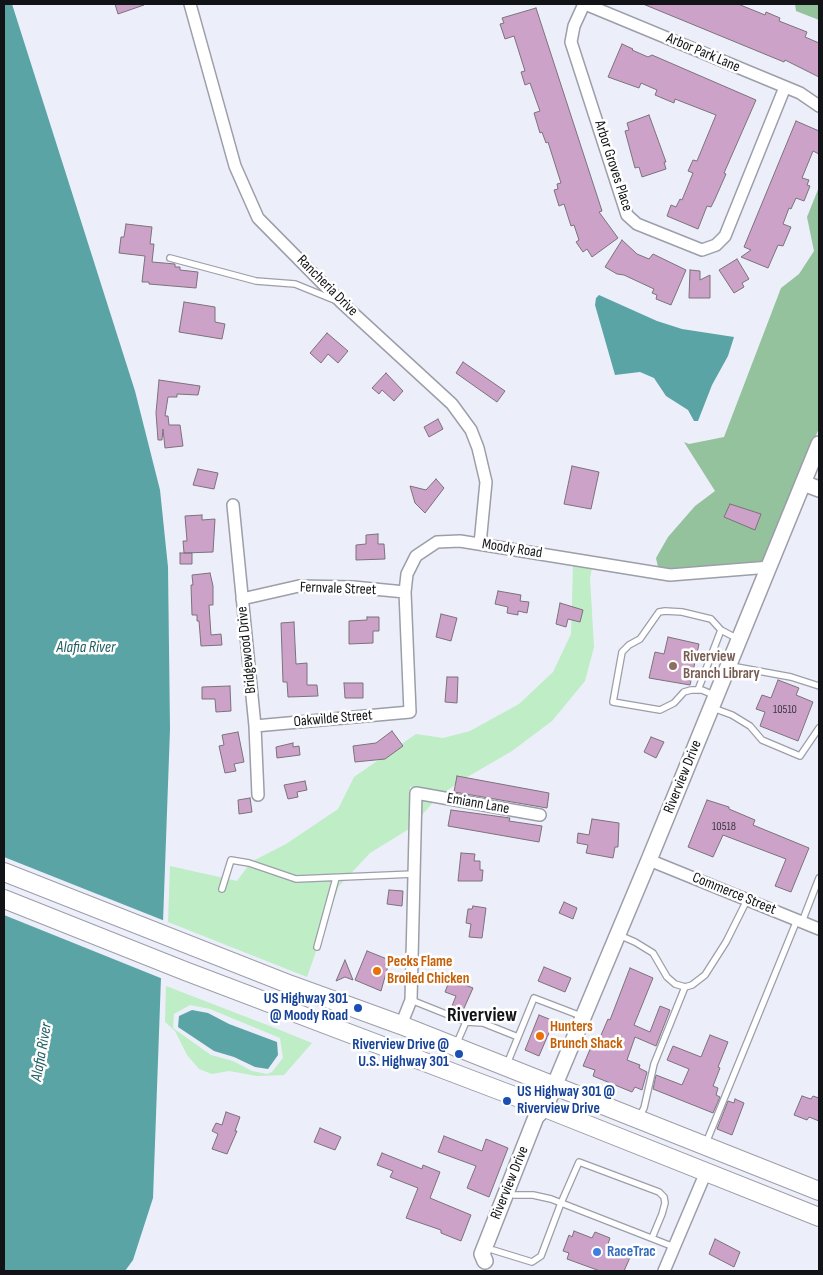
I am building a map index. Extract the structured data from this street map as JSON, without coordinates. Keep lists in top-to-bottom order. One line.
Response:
{"streets":{"street":["Arbor Park Lane","Arbor Groves Place","Rancheria Drive","Moody Road","Fernvale Street","Bridgewood Drive","Oakwilde Street","Riverview Drive","Emiann Lane","Commerce Street"]},"crossings":[["Arbor Park Lane","Arbor Groves Place"],["Rancheria Drive","Moody Road"],["Moody Road","Fernvale Street"],["Moody Road","Oakwilde Street"],["Moody Road","Riverview Drive"],["Fernvale Street","Bridgewood Drive"],["Bridgewood Drive","Oakwilde Street"],["Riverview Drive","Commerce Street"]],"districts":["Riverview"],"water":["Alafia River"],"places":["Riverview Branch Library","Pecks Flame Broiled Chicken","US Highway 301 @ Moody Road","Hunters Brunch Shack","Riverview Drive @ U.S. Highway 301","US Highway 301 @ Riverview Drive","RaceTrac"],"house_numbers":["10510","10518"]}
